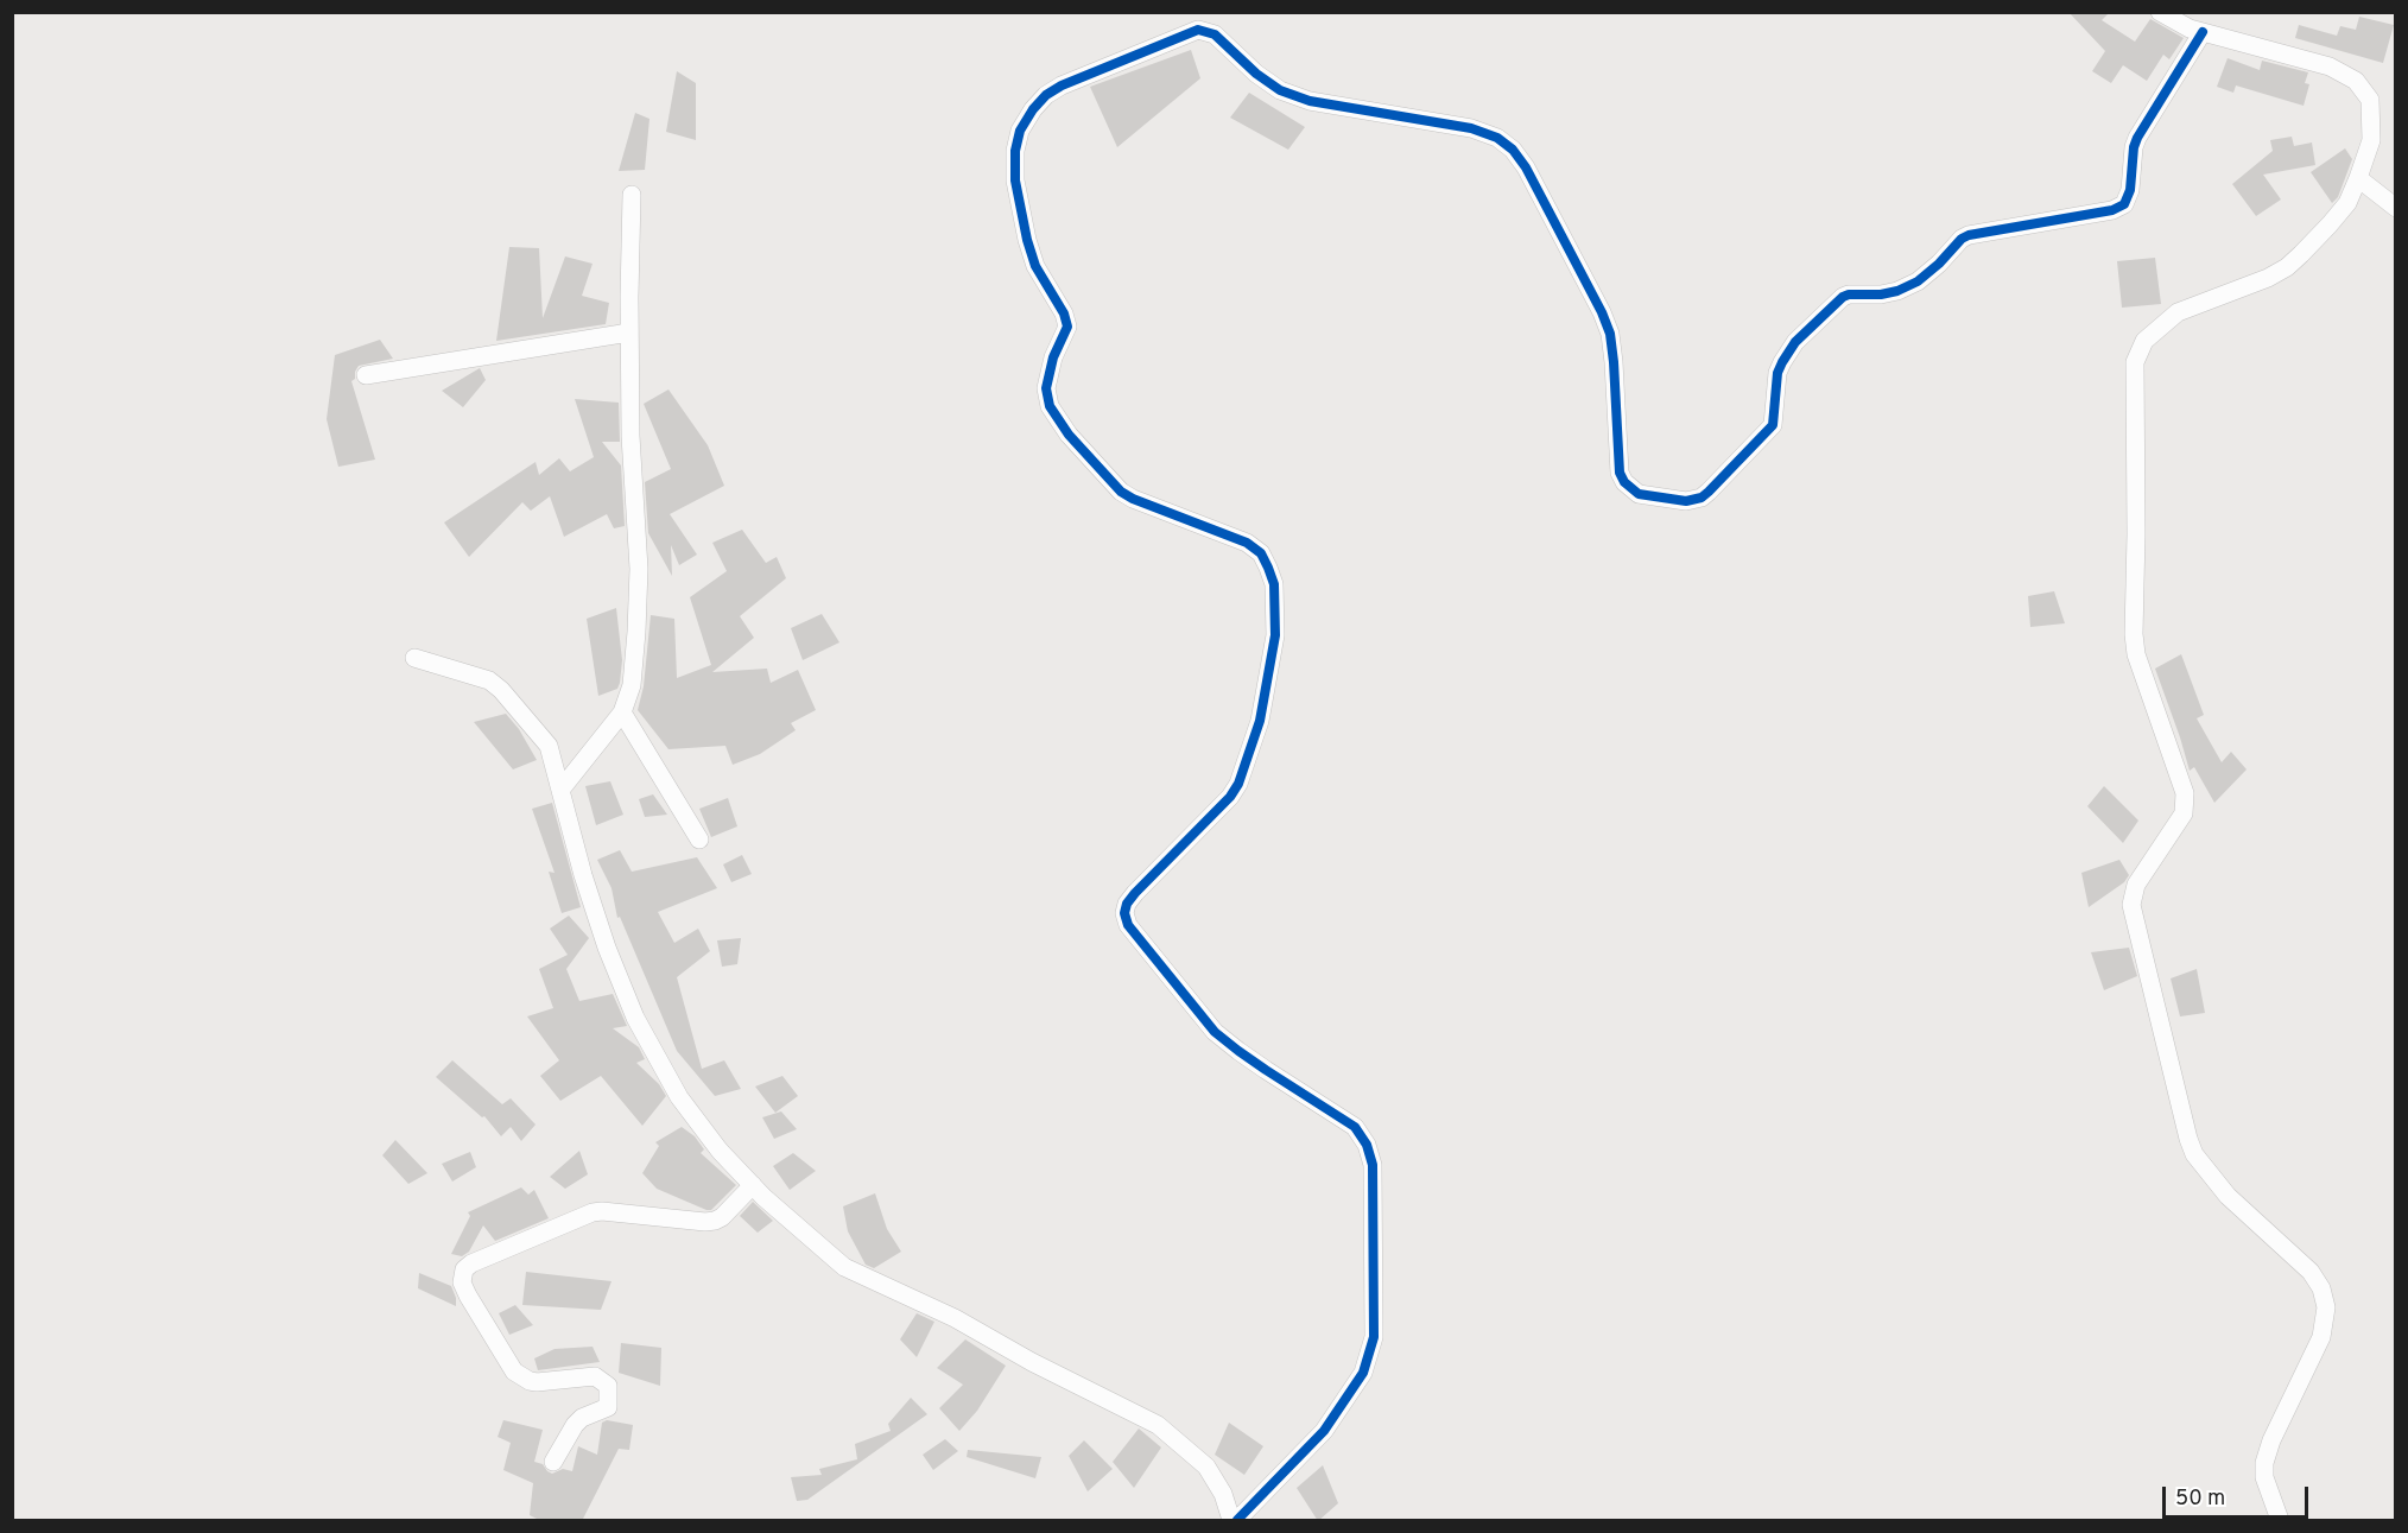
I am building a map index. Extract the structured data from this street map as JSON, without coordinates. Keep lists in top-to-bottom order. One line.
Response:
{"scale_bar":"50 m"}
